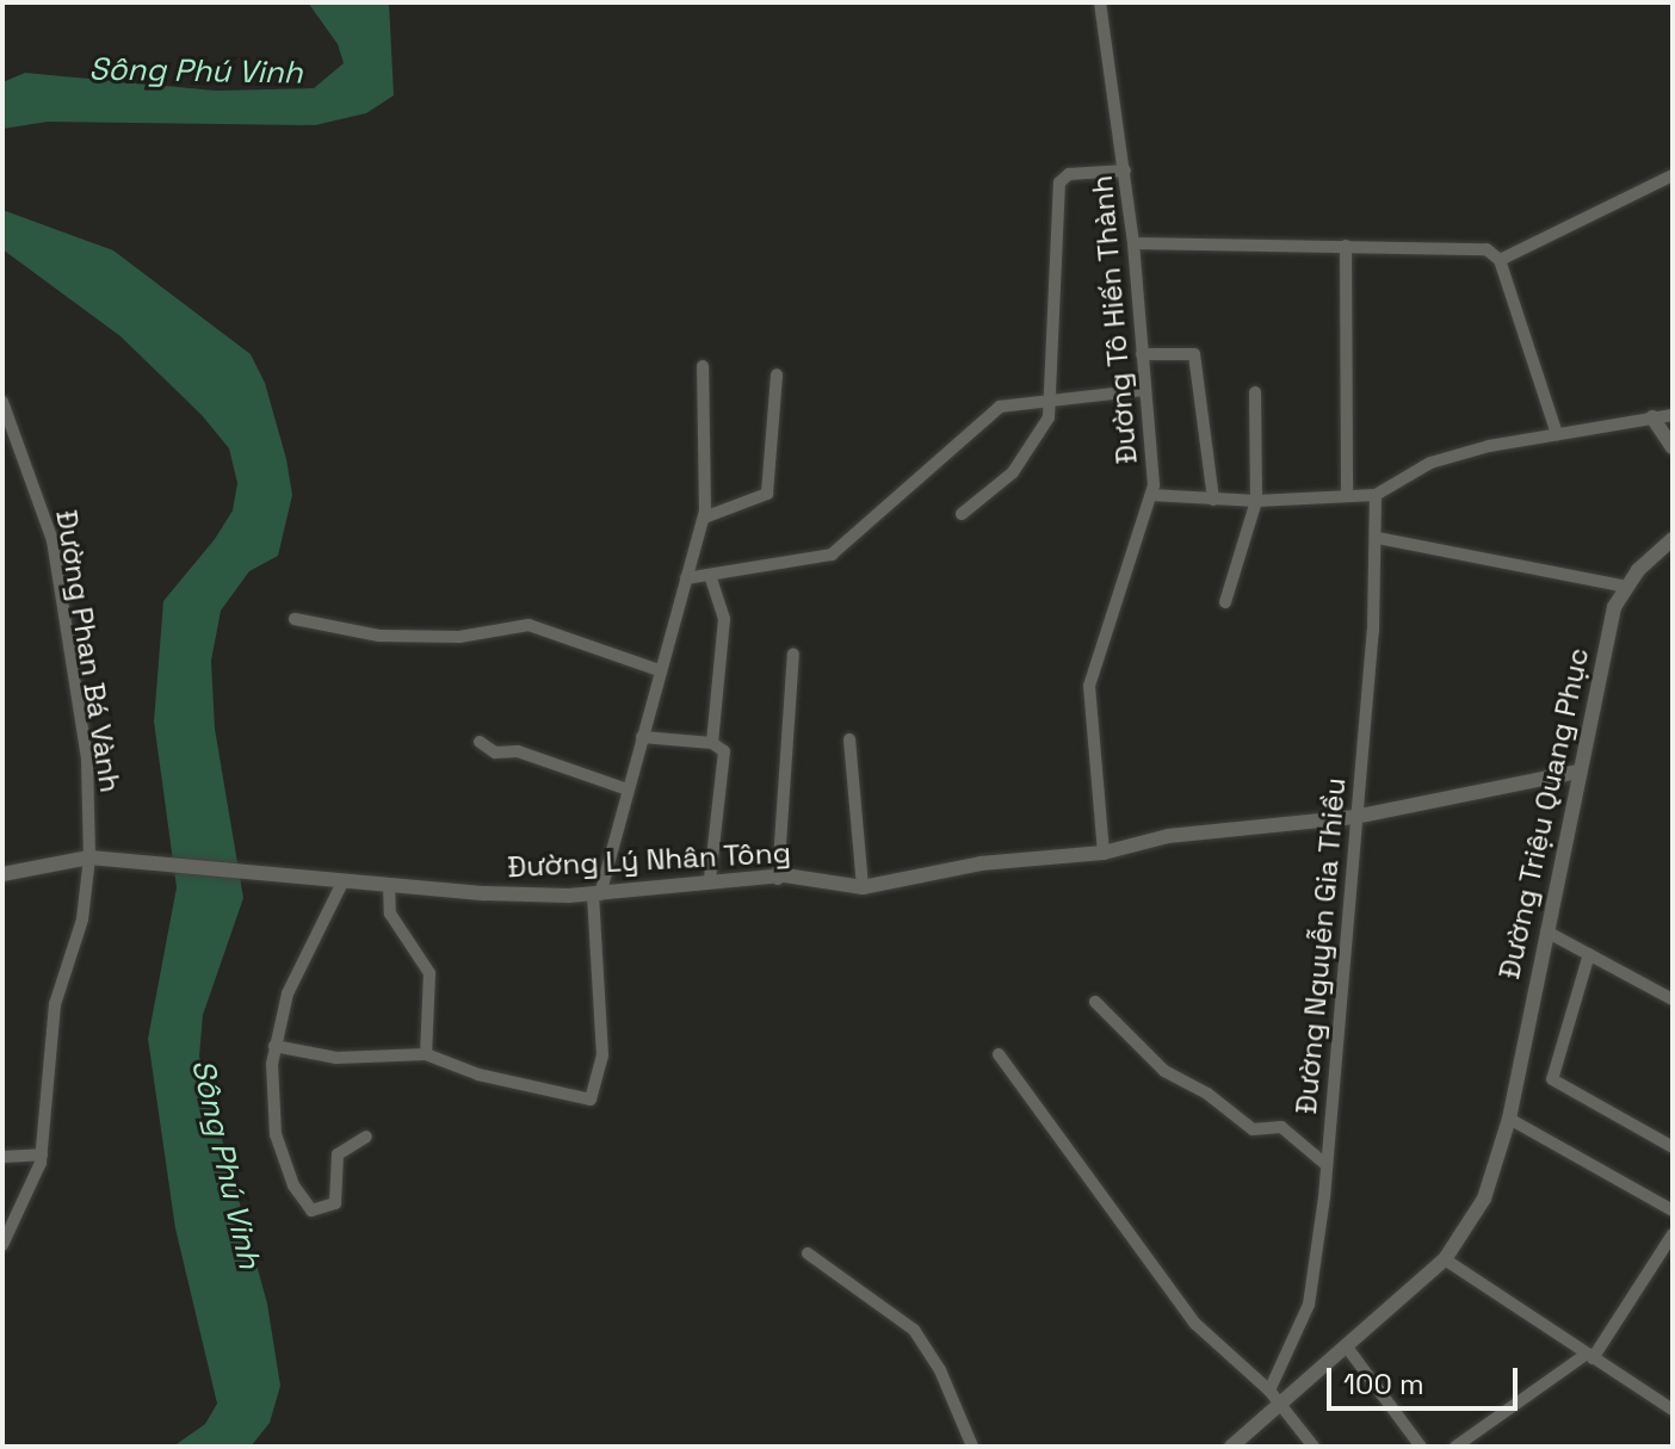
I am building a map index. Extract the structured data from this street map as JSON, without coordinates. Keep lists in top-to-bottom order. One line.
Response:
{"streets":{"street":["Đường Tô Hiến Thành","Đường Phan Bá Vành","Đường Triệu Quang Phục","Đường Lý Nhân Tông","Đường Nguyễn Gia Thiều"]},"crossings":[["Đường Tô Hiến Thành","Đường Lý Nhân Tông"],["Đường Phan Bá Vành","Đường Lý Nhân Tông"],["Đường Triệu Quang Phục","Đường Lý Nhân Tông"],["Đường Lý Nhân Tông","Đường Nguyễn Gia Thiều"]],"water":["Sông Phú Vinh"],"scale_bar":"100 m"}
